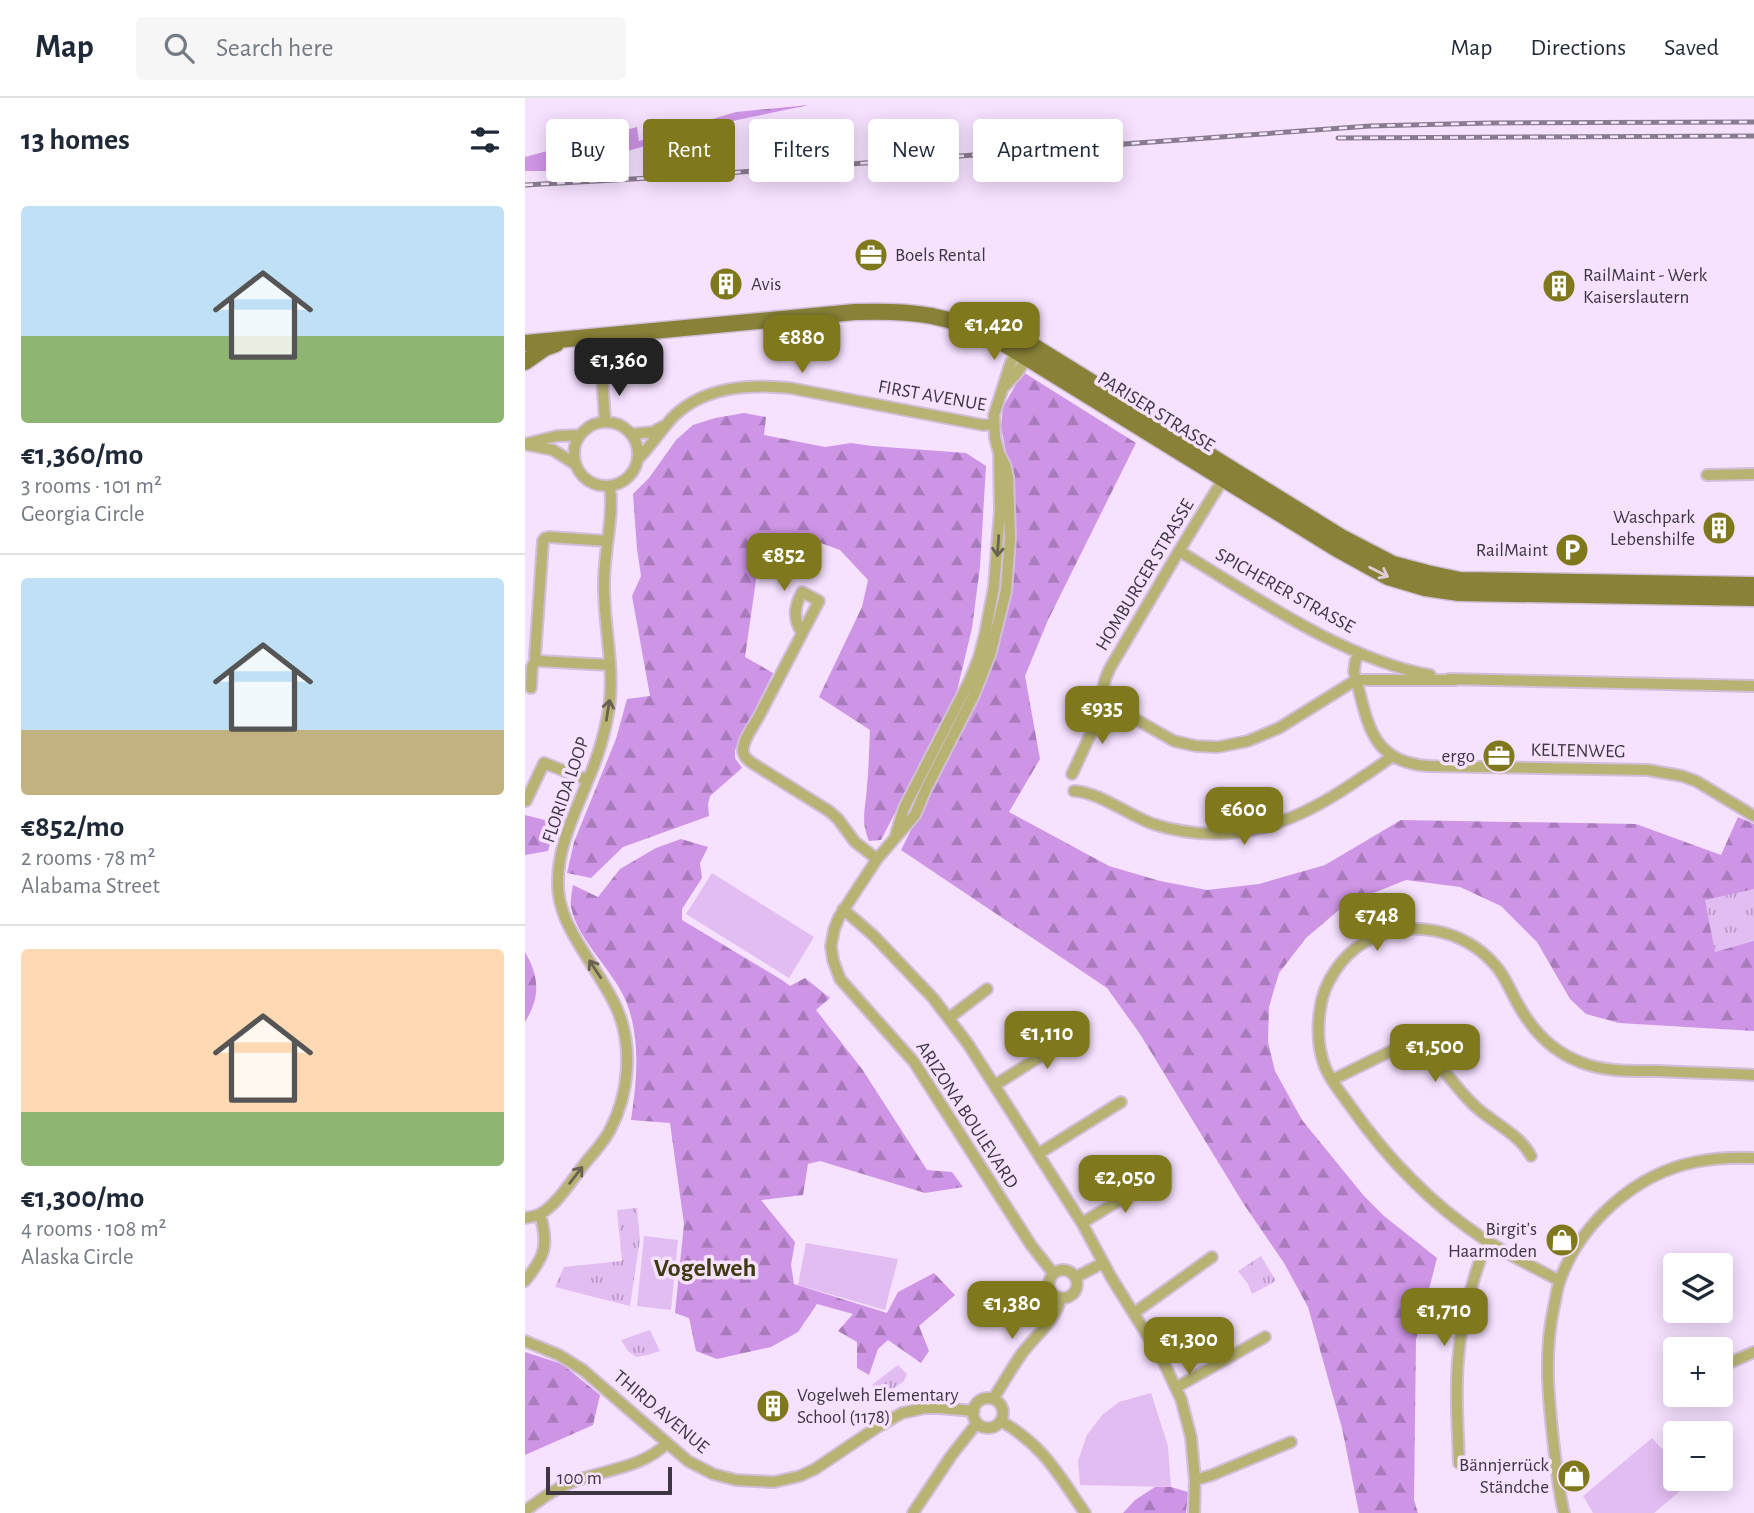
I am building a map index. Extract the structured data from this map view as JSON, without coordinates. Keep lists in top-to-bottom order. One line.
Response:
{"streets":{"main road":["PARISER STRASSE"],"street":["FIRST AVENUE","HOMBURGER STRASSE","SPICHERER STRASSE","KELTENWEG","FLORIDA LOOP","ARIZONA BOULEVARD","THIRD AVENUE"]},"crossings":[["FIRST AVENUE","FLORIDA LOOP"],["FIRST AVENUE","ARIZONA BOULEVARD"],["PARISER STRASSE","HOMBURGER STRASSE"],["PARISER STRASSE","ARIZONA BOULEVARD"],["HOMBURGER STRASSE","SPICHERER STRASSE"]],"one_way":["FLORIDA LOOP"],"districts":["Vogelweh"],"places":{"office":["Boels Rental","ergo"],"building":["Avis","RailMaint - Werk Kaiserslautern","Waschpark Lebenshilfe","Vogelweh Elementary School (1178)"],"parking":["RailMaint"],"shop":["Birgit's Haarmoden","Bännjerrück Ständche"]},"scale_bar":"100 m","page":{"header":"Map","search":"Search here","nav":["Map","Directions","Saved"],"heading":"13 homes","chip":["Buy","Rent","Filters","New","Apartment"],"list":[{"name":"€1,360/mo","note":"3 rooms · 101 m² · Georgia Circle"},{"name":"€852/mo","note":"2 rooms · 78 m² · Alabama Street"},{"name":"€1,300/mo","note":"4 rooms · 108 m² · Alaska Circle"}],"price":["€1,420","€880","€1,360","€852","€935","€600","€748","€1,110","€1,500","€2,050","€1,380","€1,710","€1,300"],"map_buttons":["+","−"],"scale":"100 m"}}
